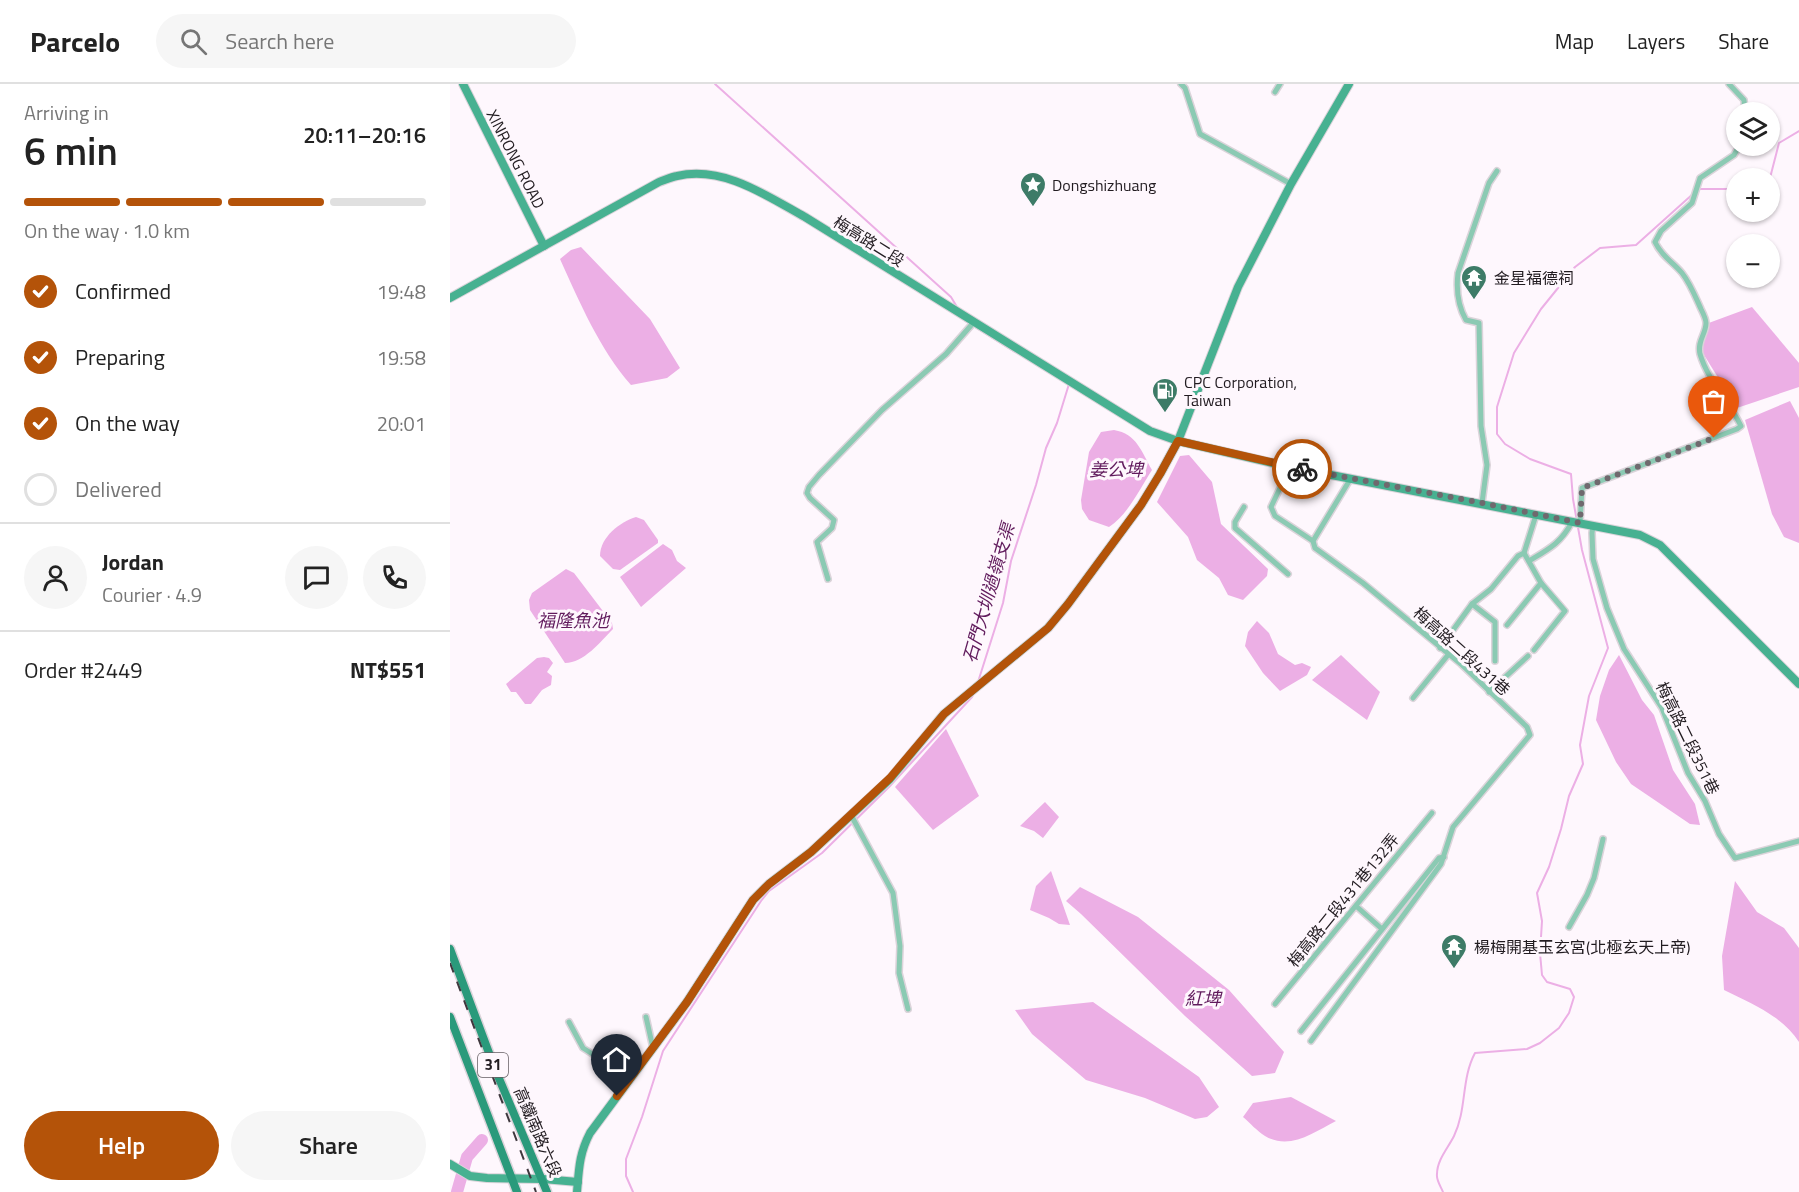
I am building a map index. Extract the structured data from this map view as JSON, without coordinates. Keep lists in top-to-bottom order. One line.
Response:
{"streets":{"main road":["31","高鐵南路六段"],"street":["XINRONG ROAD","梅高路二段","梅高路二段431巷","梅高路二段351巷","梅高路二段431巷132弄"]},"crossings":[["XINRONG ROAD","梅高路二段"],["梅高路二段","梅高路二段431巷"],["梅高路二段","梅高路二段351巷"]],"water":["姜公埤","石門大圳過嶺支渠","福隆魚池","紅埤"],"places":{"place":["Dongshizhuang"],"temple":["金星福德祠","楊梅開基玉玄宮(北極玄天上帝)"],"fuel station":["CPC Corporation, Taiwan"]},"page":{"header":"Parcelo","search":"Search here","nav":["Map","Layers","Share"],"heading":["6 min","Arriving in","20:11–20:16"],"panel":["Jordan","Courier · 4.9","Order #2449","NT$551"],"map_buttons":["+","−"],"bar":"On the way · 1.0 km","list":[["Confirmed","19:48"],["Preparing","19:58"],["On the way","20:01"],"Delivered"],"buttons":["Help","Share"]}}
